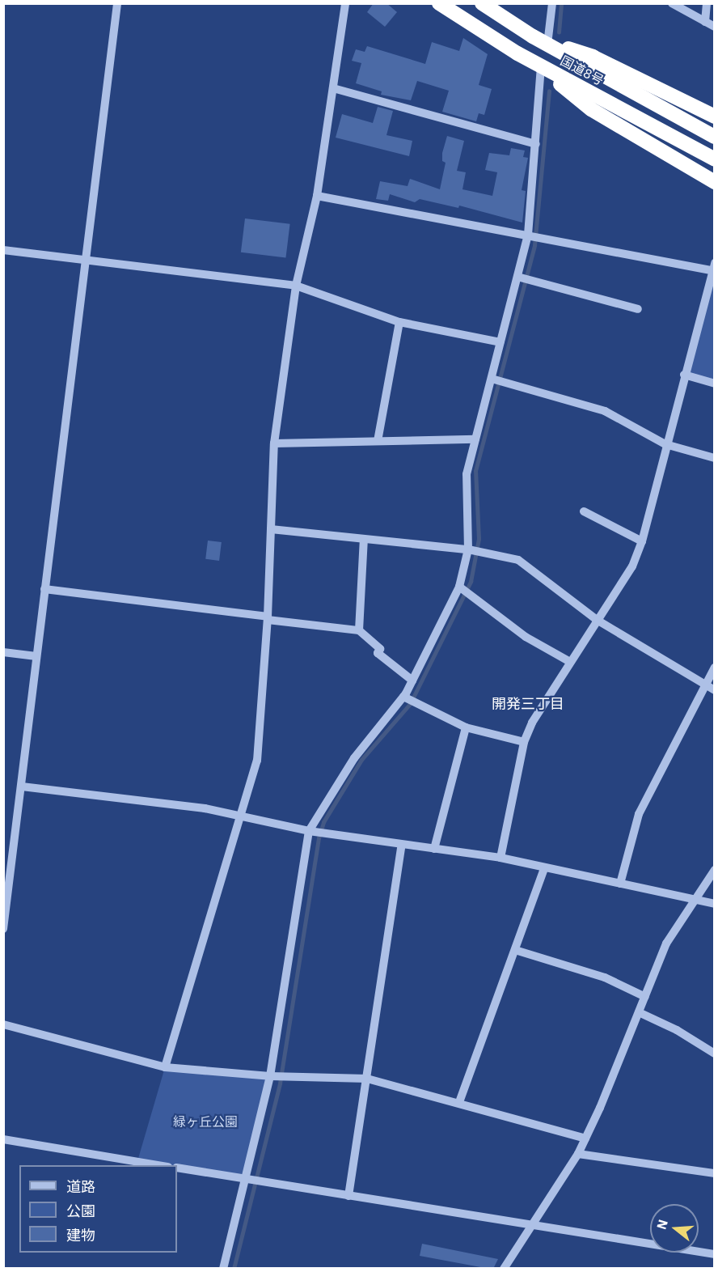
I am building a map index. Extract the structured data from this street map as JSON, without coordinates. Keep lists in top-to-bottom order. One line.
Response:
{"streets":{"highway":["国道8号"]},"districts":["開発三丁目"],"parks":["緑ヶ丘公園"],"legend":["道路","公園","建物"],"north":"left"}
